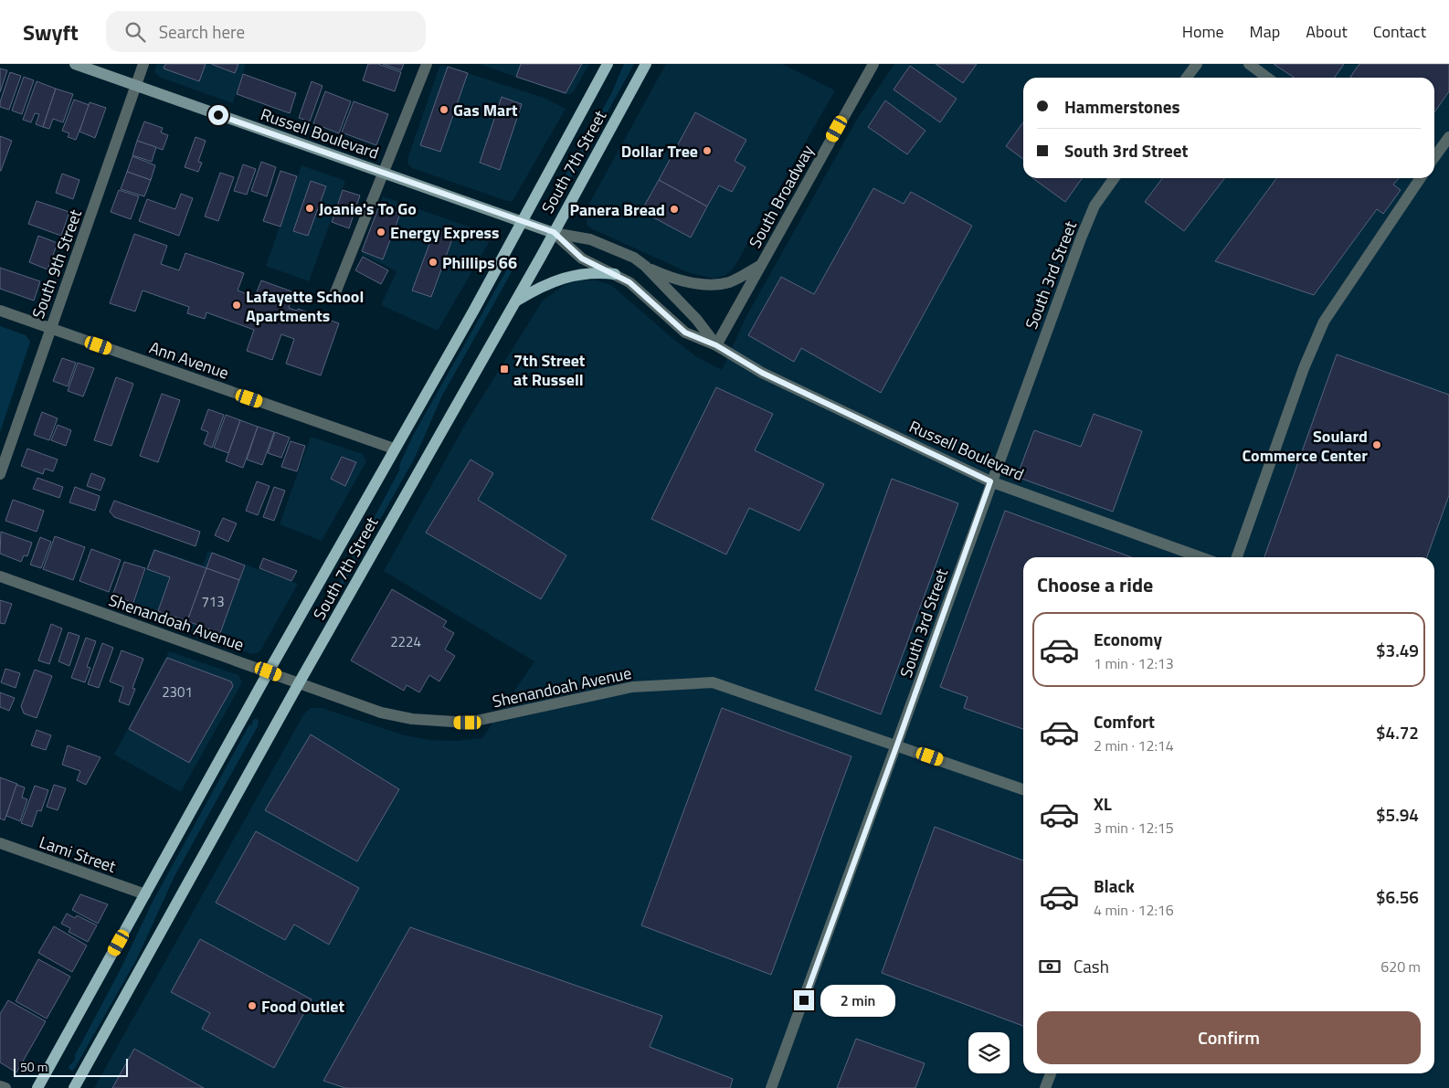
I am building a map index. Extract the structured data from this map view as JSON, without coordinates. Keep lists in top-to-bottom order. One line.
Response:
{"streets":{"main road":["Russell Boulevard","South 7th Street"],"street":["South Broadway","South 9th Street","South 3rd Street","Ann Avenue","Shenandoah Avenue","Lami Street"]},"crossings":[["Russell Boulevard","South 7th Street"],["Russell Boulevard","South Broadway"],["Russell Boulevard","South 9th Street"],["Russell Boulevard","South 3rd Street"],["South 7th Street","Ann Avenue"],["South 7th Street","Shenandoah Avenue"],["South 7th Street","Lami Street"],["South 9th Street","Ann Avenue"],["South 3rd Street","Shenandoah Avenue"]],"places":{"other":["Gas Mart","Dollar Tree","Joanie's To Go","Panera Bread","Energy Express","Phillips 66","Lafayette School Apartments","Soulard Commerce Center","Food Outlet"],"transit":["7th Street at Russell"]},"house_numbers":["713","2224","2301"],"scale_bar":"50 m","page":{"header":"Swyft","search":"Search here","nav":["Home","Map","About","Contact"],"banner":["Hammerstones","South 3rd Street"],"heading":"Choose a ride","list":[{"name":"Economy","note":"1 min · 12:13","value":"$3.49"},{"name":"Comfort","note":"2 min · 12:14","value":"$4.72"},{"name":"XL","note":"3 min · 12:15","value":"$5.94"},{"name":"Black","note":"4 min · 12:16","value":"$6.56"}],"pay":["Cash","620 m"],"bubble":"2 min","buttons":"Confirm","scale":"50 m"}}
